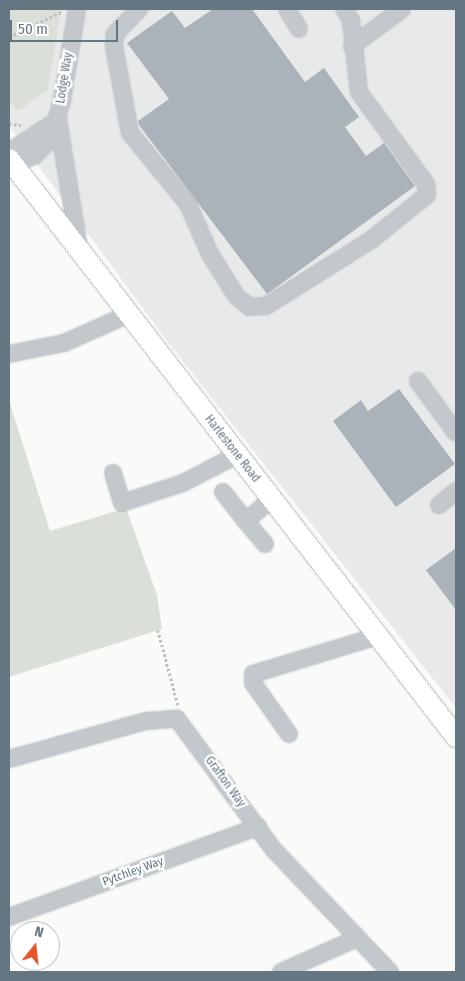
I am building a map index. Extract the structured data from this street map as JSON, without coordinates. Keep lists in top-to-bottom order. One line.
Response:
{"streets":{"main road":["Harlestone Road"],"street":["Lodge Way","Grafton Way","Pytchley Way"]},"crossings":[["Grafton Way","Pytchley Way"]],"scale_bar":"50 m","north":"top"}
